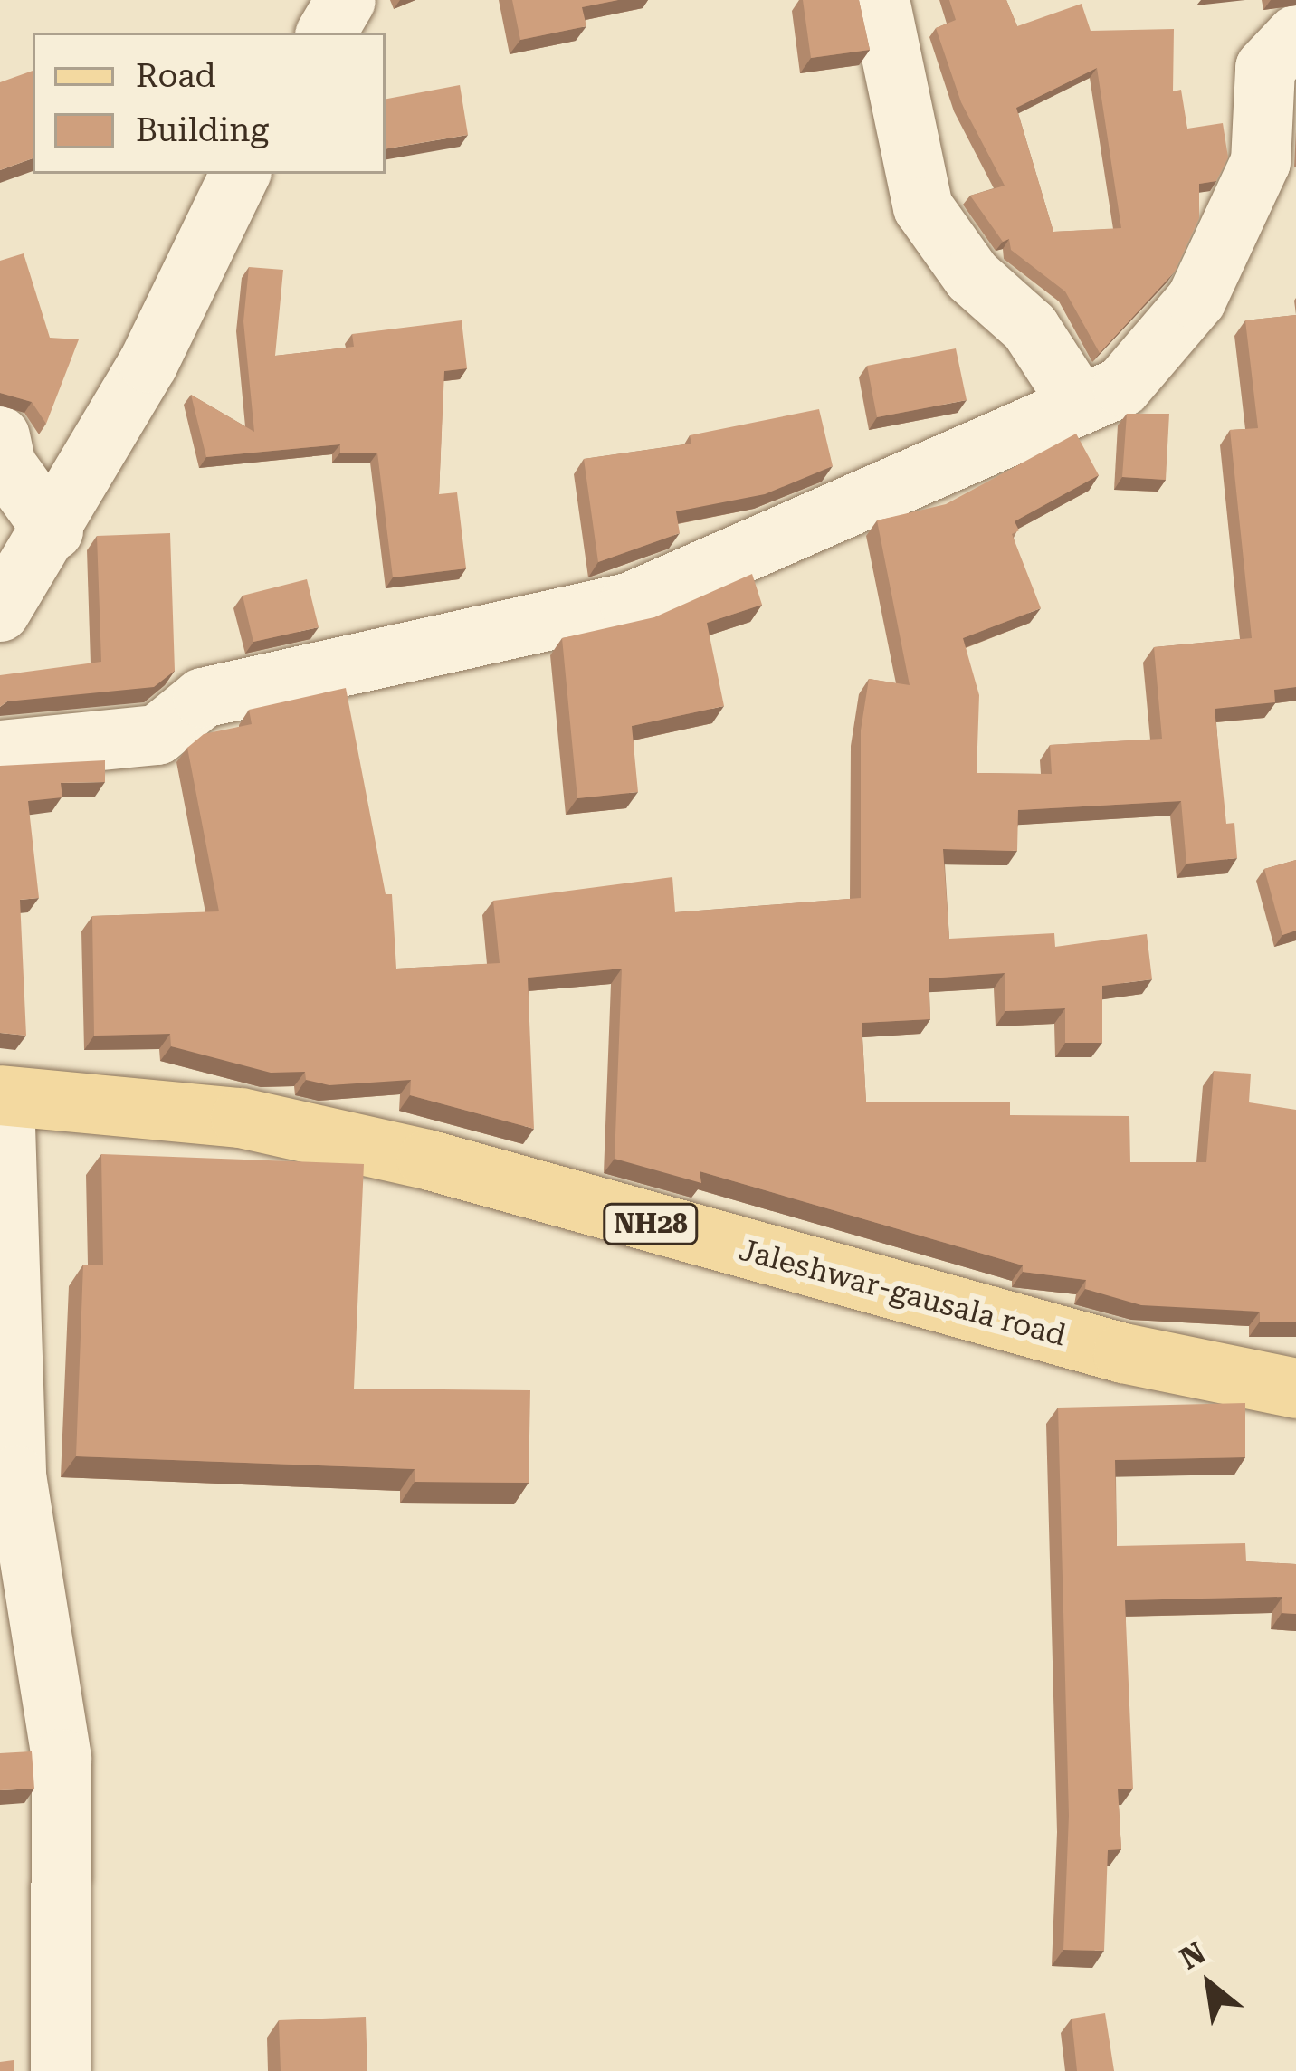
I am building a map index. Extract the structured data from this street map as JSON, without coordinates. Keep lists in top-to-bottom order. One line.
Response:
{"streets":{"main road":["NH28","Jaleshwar-gausala road"]},"legend":["Road","Building"],"north":"top left"}
